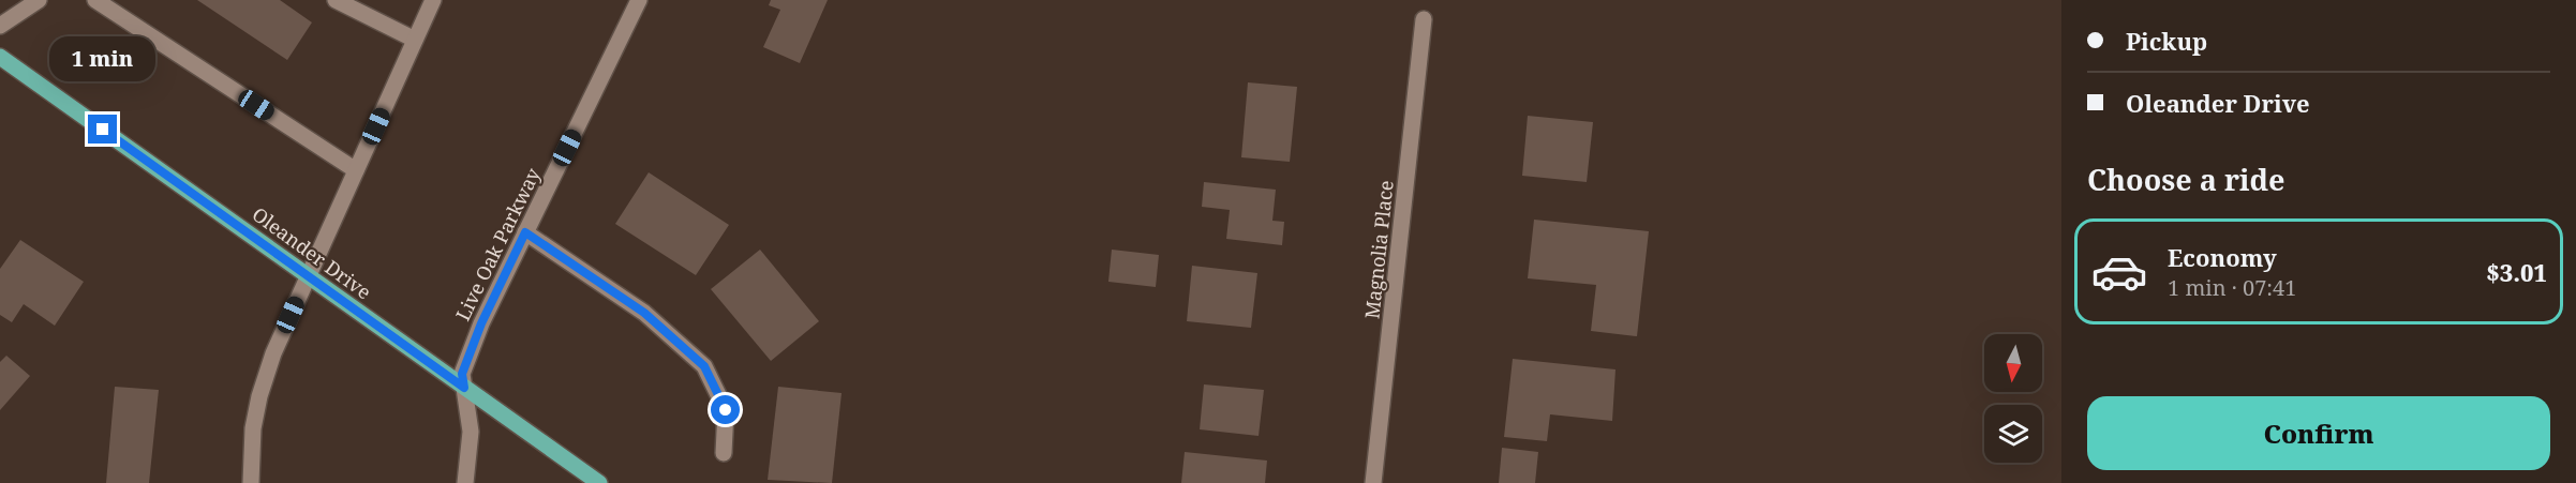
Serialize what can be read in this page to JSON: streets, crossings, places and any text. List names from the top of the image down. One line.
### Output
{"streets":{"main road":["Oleander Drive"],"street":["Live Oak Parkway","Magnolia Place"]},"crossings":[["Live Oak Parkway","Oleander Drive"]],"north":"bottom","page":{"banner":["Pickup","Oleander Drive"],"bubble":"1 min","heading":"Choose a ride","list":[{"name":"Economy","note":"1 min · 07:41","value":"$3.01"}],"buttons":"Confirm"}}
